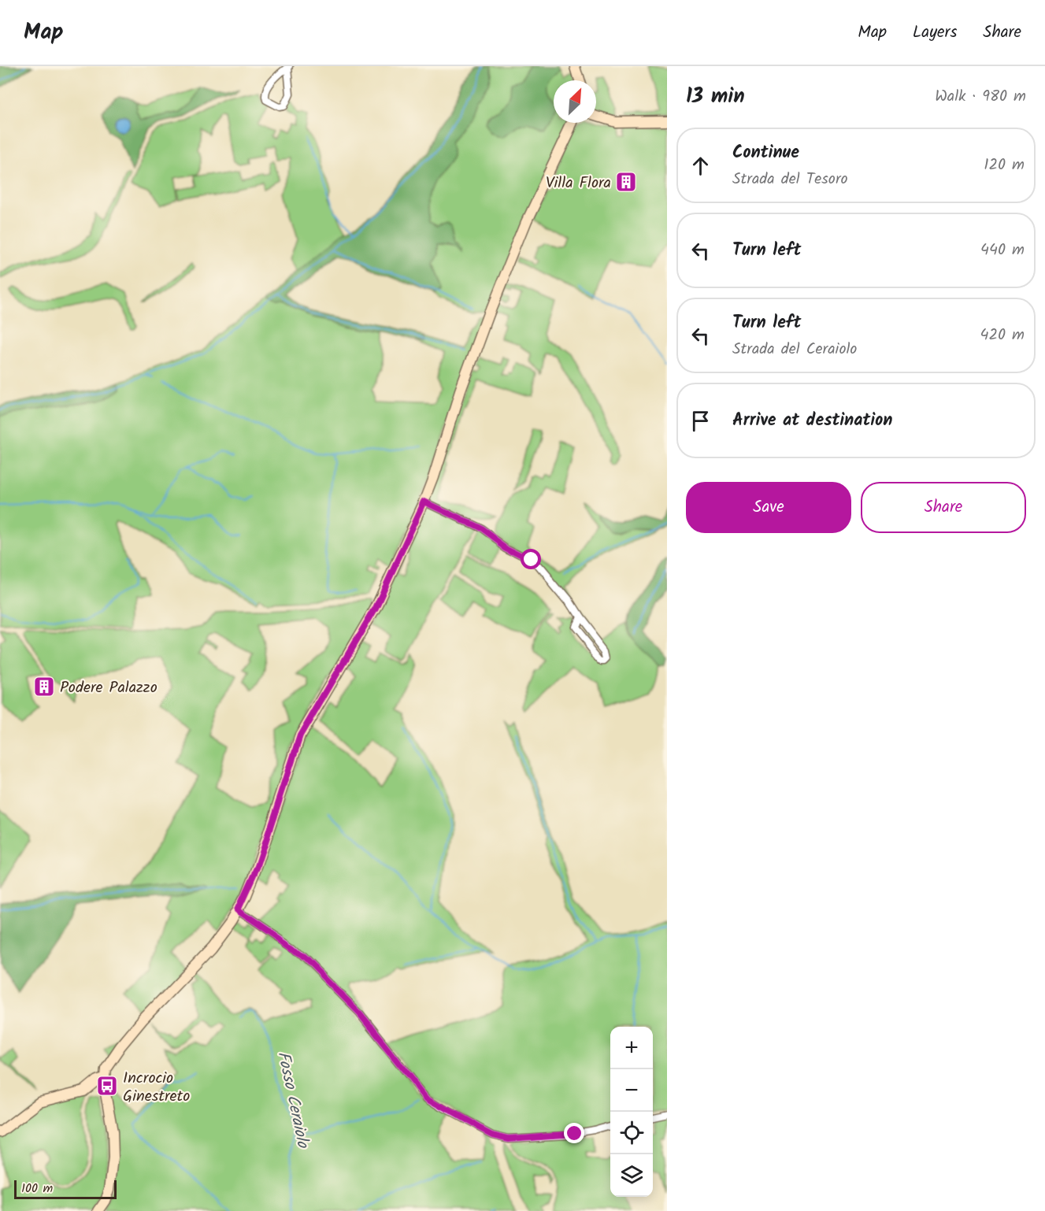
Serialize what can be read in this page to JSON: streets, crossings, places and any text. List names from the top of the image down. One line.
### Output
{"water":["Fosso Ceraiolo"],"places":{"building":["Villa Flora","Podere Palazzo"],"bus stop":["Incrocio Ginestreto"]},"scale_bar":"100 m","north":"top right","page":{"header":"Map","nav":["Map","Layers","Share"],"heading":["13 min","Walk · 980 m"],"list":[["Continue","Strada del Tesoro","120 m"],["Turn left","440 m"],["Turn left","Strada del Ceraiolo","420 m"],"Arrive at destination"],"buttons":["Save","Share"],"map_buttons":["+","−"],"scale":"100 m"}}
